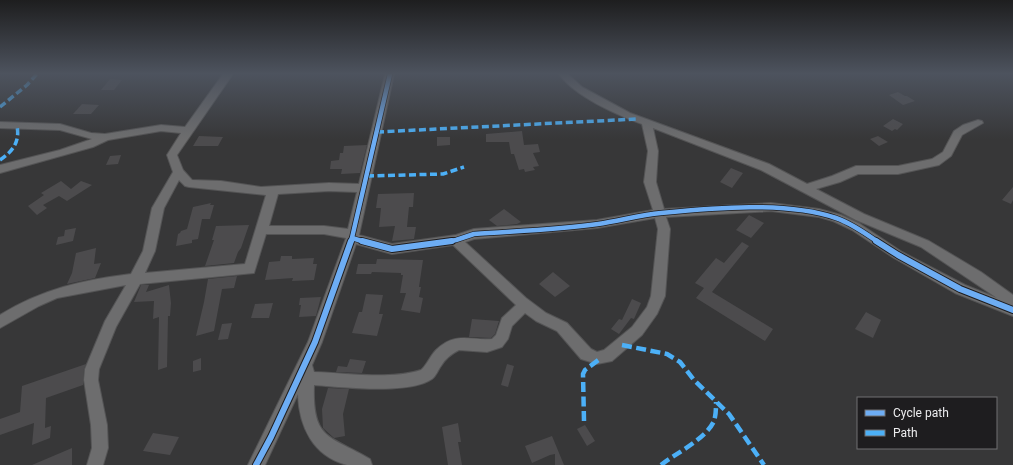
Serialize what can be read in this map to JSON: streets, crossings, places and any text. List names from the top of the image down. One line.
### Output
{"legend":["Cycle path","Path"]}
